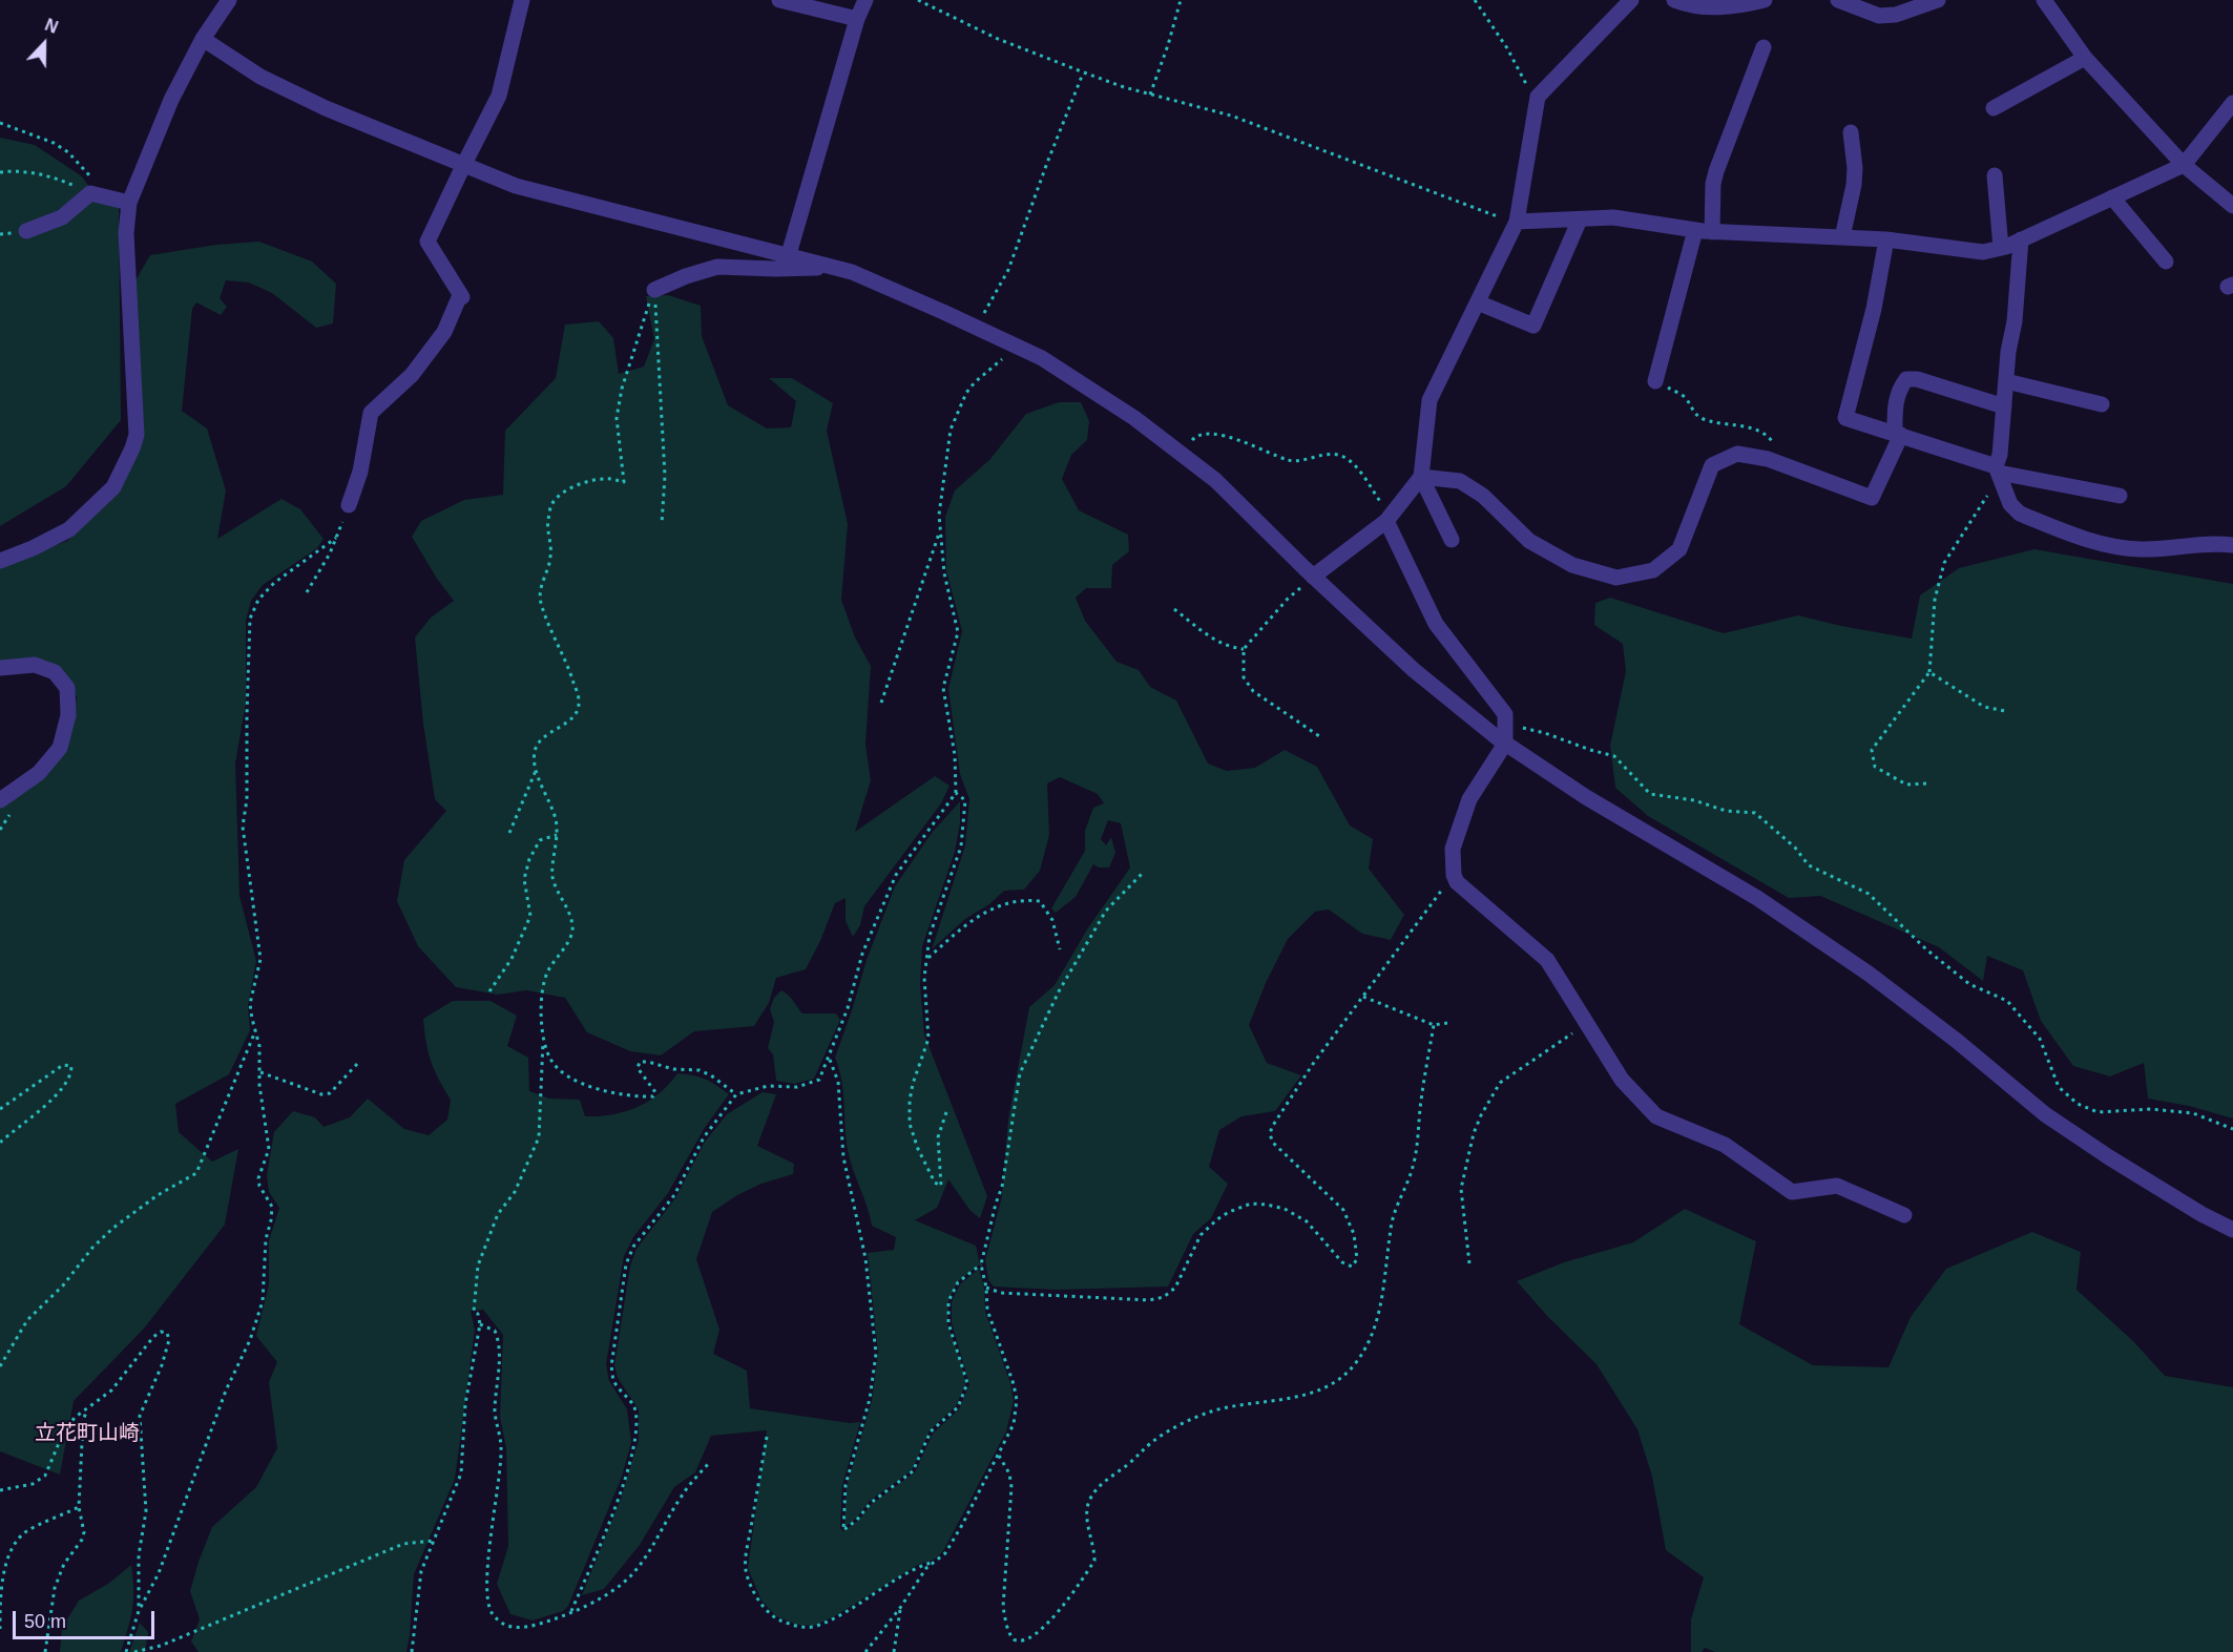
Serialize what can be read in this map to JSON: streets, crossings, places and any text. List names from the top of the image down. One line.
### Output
{"districts":["立花町山崎"],"scale_bar":"50 m","north":"top"}
